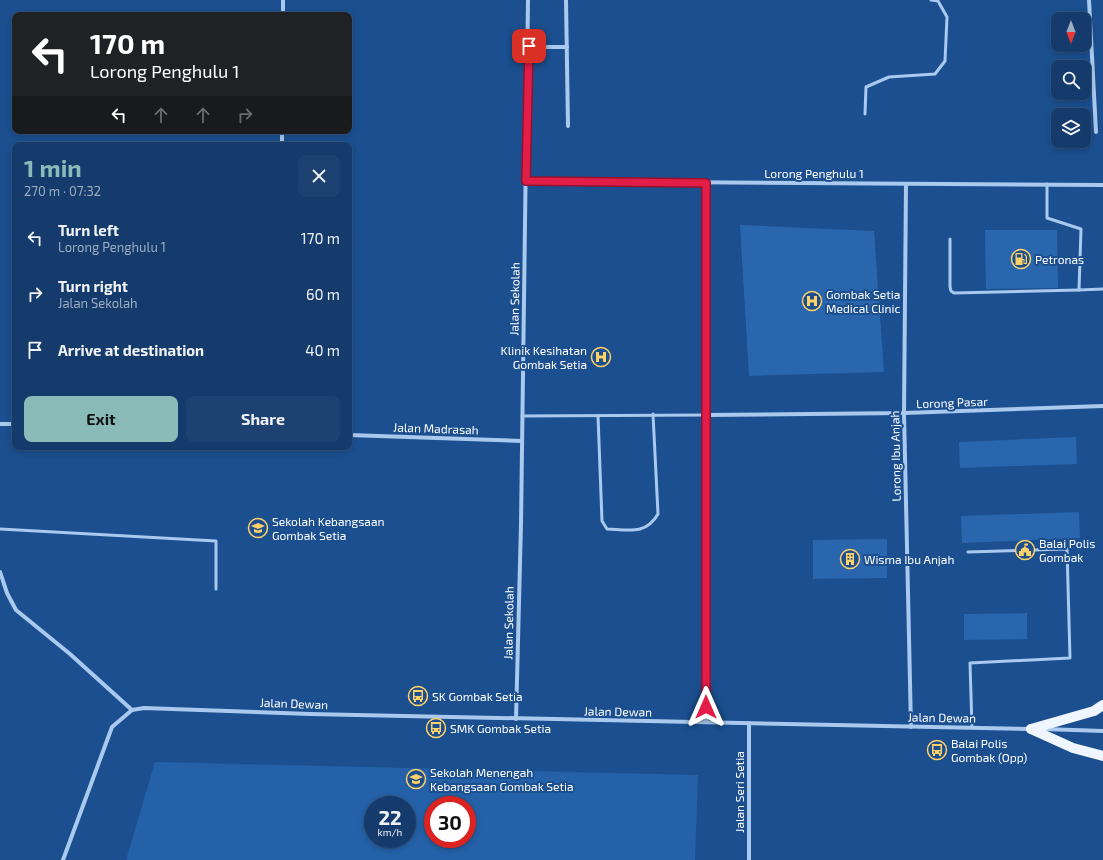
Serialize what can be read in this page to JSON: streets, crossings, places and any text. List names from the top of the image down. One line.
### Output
{"streets":{"street":["Lorong Penghulu 1","Jalan Sekolah","Lorong Pasar","Jalan Madrasah","Lorong Ibu Anjah","Jalan Dewan","Jalan Seri Setia"]},"crossings":[["Lorong Penghulu 1","Jalan Sekolah"],["Lorong Penghulu 1","Lorong Ibu Anjah"],["Jalan Sekolah","Jalan Madrasah"],["Jalan Sekolah","Jalan Dewan"],["Lorong Pasar","Lorong Ibu Anjah"],["Lorong Ibu Anjah","Jalan Dewan"],["Jalan Dewan","Jalan Seri Setia"]],"places":{"fuel station":["Petronas"],"hospital":["Gombak Setia Medical Clinic","Klinik Kesihatan Gombak Setia"],"school or university":["Sekolah Kebangsaan Gombak Setia","Sekolah Menengah Kebangsaan Gombak Setia"],"public building":["Balai Polis Gombak"],"building":["Wisma Ibu Anjah"],"bus stop":["SK Gombak Setia","SMK Gombak Setia","Balai Polis Gombak (Opp)"]},"north":"bottom","page":{"turn":["170 m","Lorong Penghulu 1"],"heading":["1 min","270 m · 07:32"],"list":[{"name":"Turn left","note":"Lorong Penghulu 1","value":"170 m"},{"name":"Turn right","note":"Jalan Sekolah","value":"60 m"},{"name":"Arrive at destination","value":"40 m"}],"buttons":["Exit","Share"],"speed":"22 km/h","limit":"30"}}
